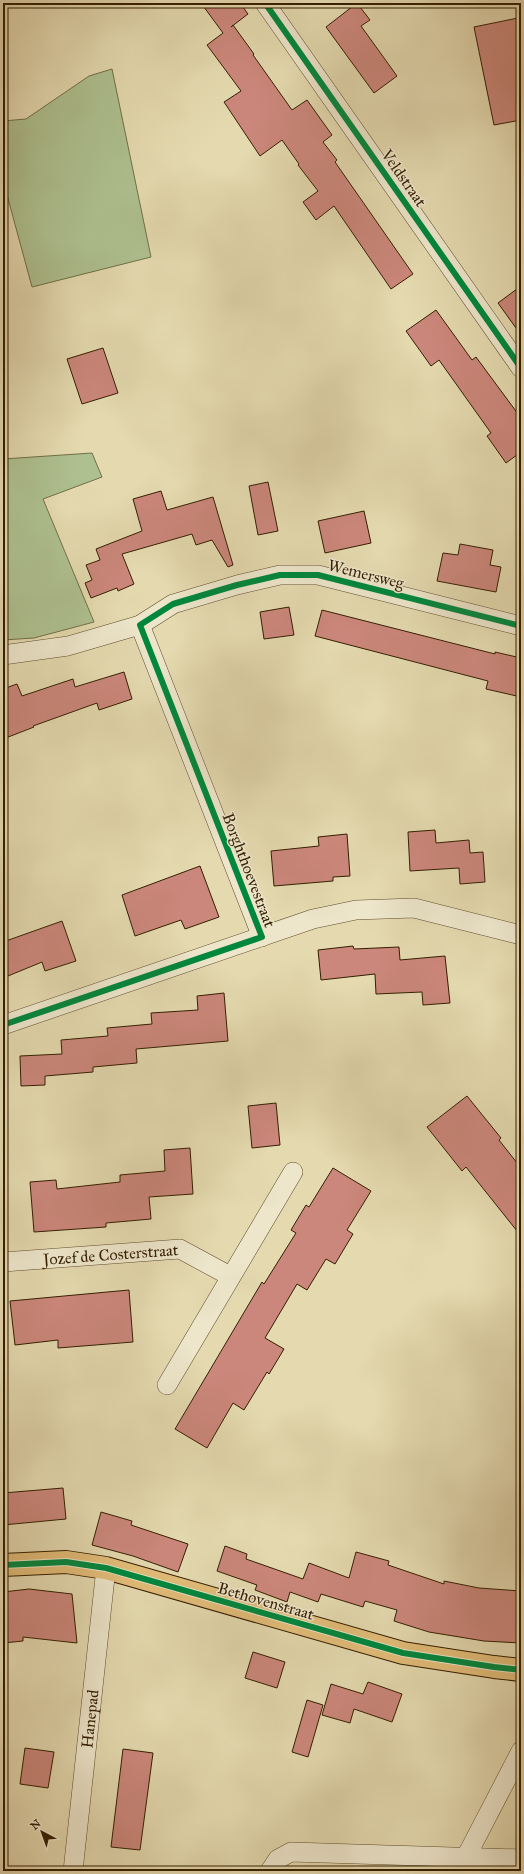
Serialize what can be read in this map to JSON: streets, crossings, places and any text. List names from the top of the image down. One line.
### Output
{"streets":{"main road":["Bethovenstraat"],"street":["Veldstraat","Wemersweg","Borghthoevestraat","Jozef de Costerstraat","Hanepad"]},"crossings":[["Wemersweg","Borghthoevestraat"],["Bethovenstraat","Hanepad"]],"north":"top left"}
